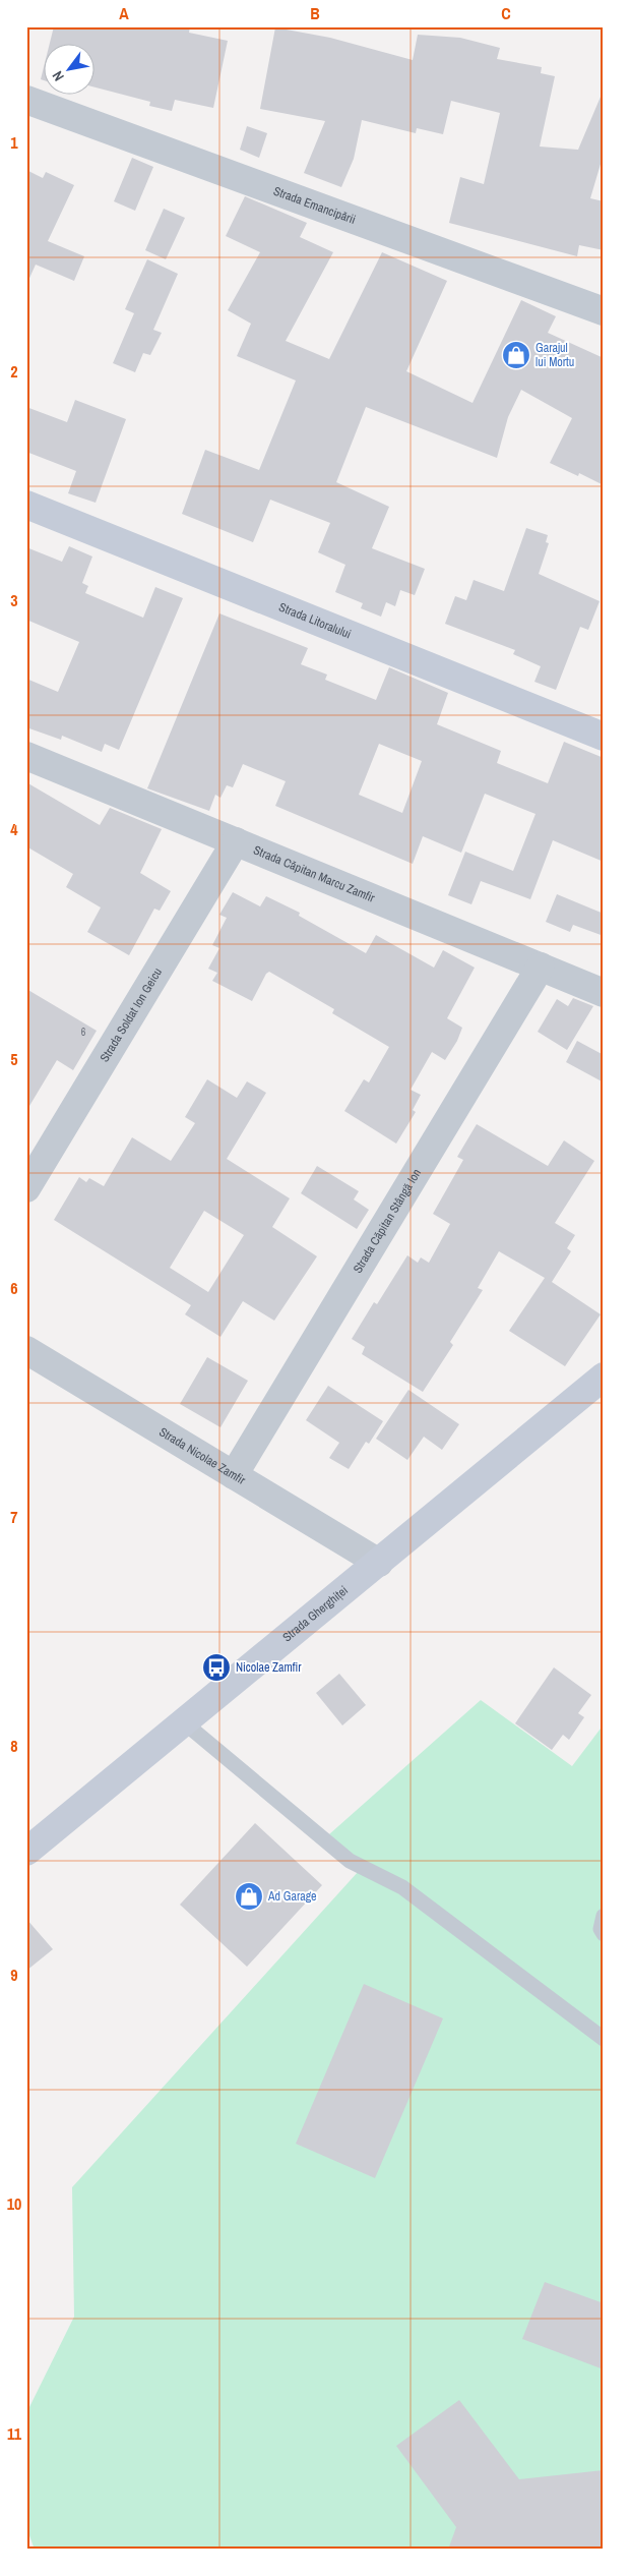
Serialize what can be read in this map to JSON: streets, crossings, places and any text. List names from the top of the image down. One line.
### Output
{"streets":{"main road":["Strada Litoralului","Strada Gherghiței"],"street":["Strada Emancipării","Strada Căpitan Marcu Zamfir","Strada Soldat Ion Geicu","Strada Căpitan Stângă Ion","Strada Nicolae Zamfir"]},"crossings":[["Strada Căpitan Marcu Zamfir","Strada Soldat Ion Geicu"],["Strada Căpitan Marcu Zamfir","Strada Căpitan Stângă Ion"],["Strada Căpitan Stângă Ion","Strada Nicolae Zamfir"],["Strada Nicolae Zamfir","Strada Gherghiței"]],"places":{"shop":["Garajul lui Mortu","Ad Garage"],"bus stop":["Nicolae Zamfir"]},"house_numbers":["6"],"north":"bottom left","grid":{"columns":["A","B","C"],"rows":["1","2","3","4","5","6","7","8","9","10","11"]}}
